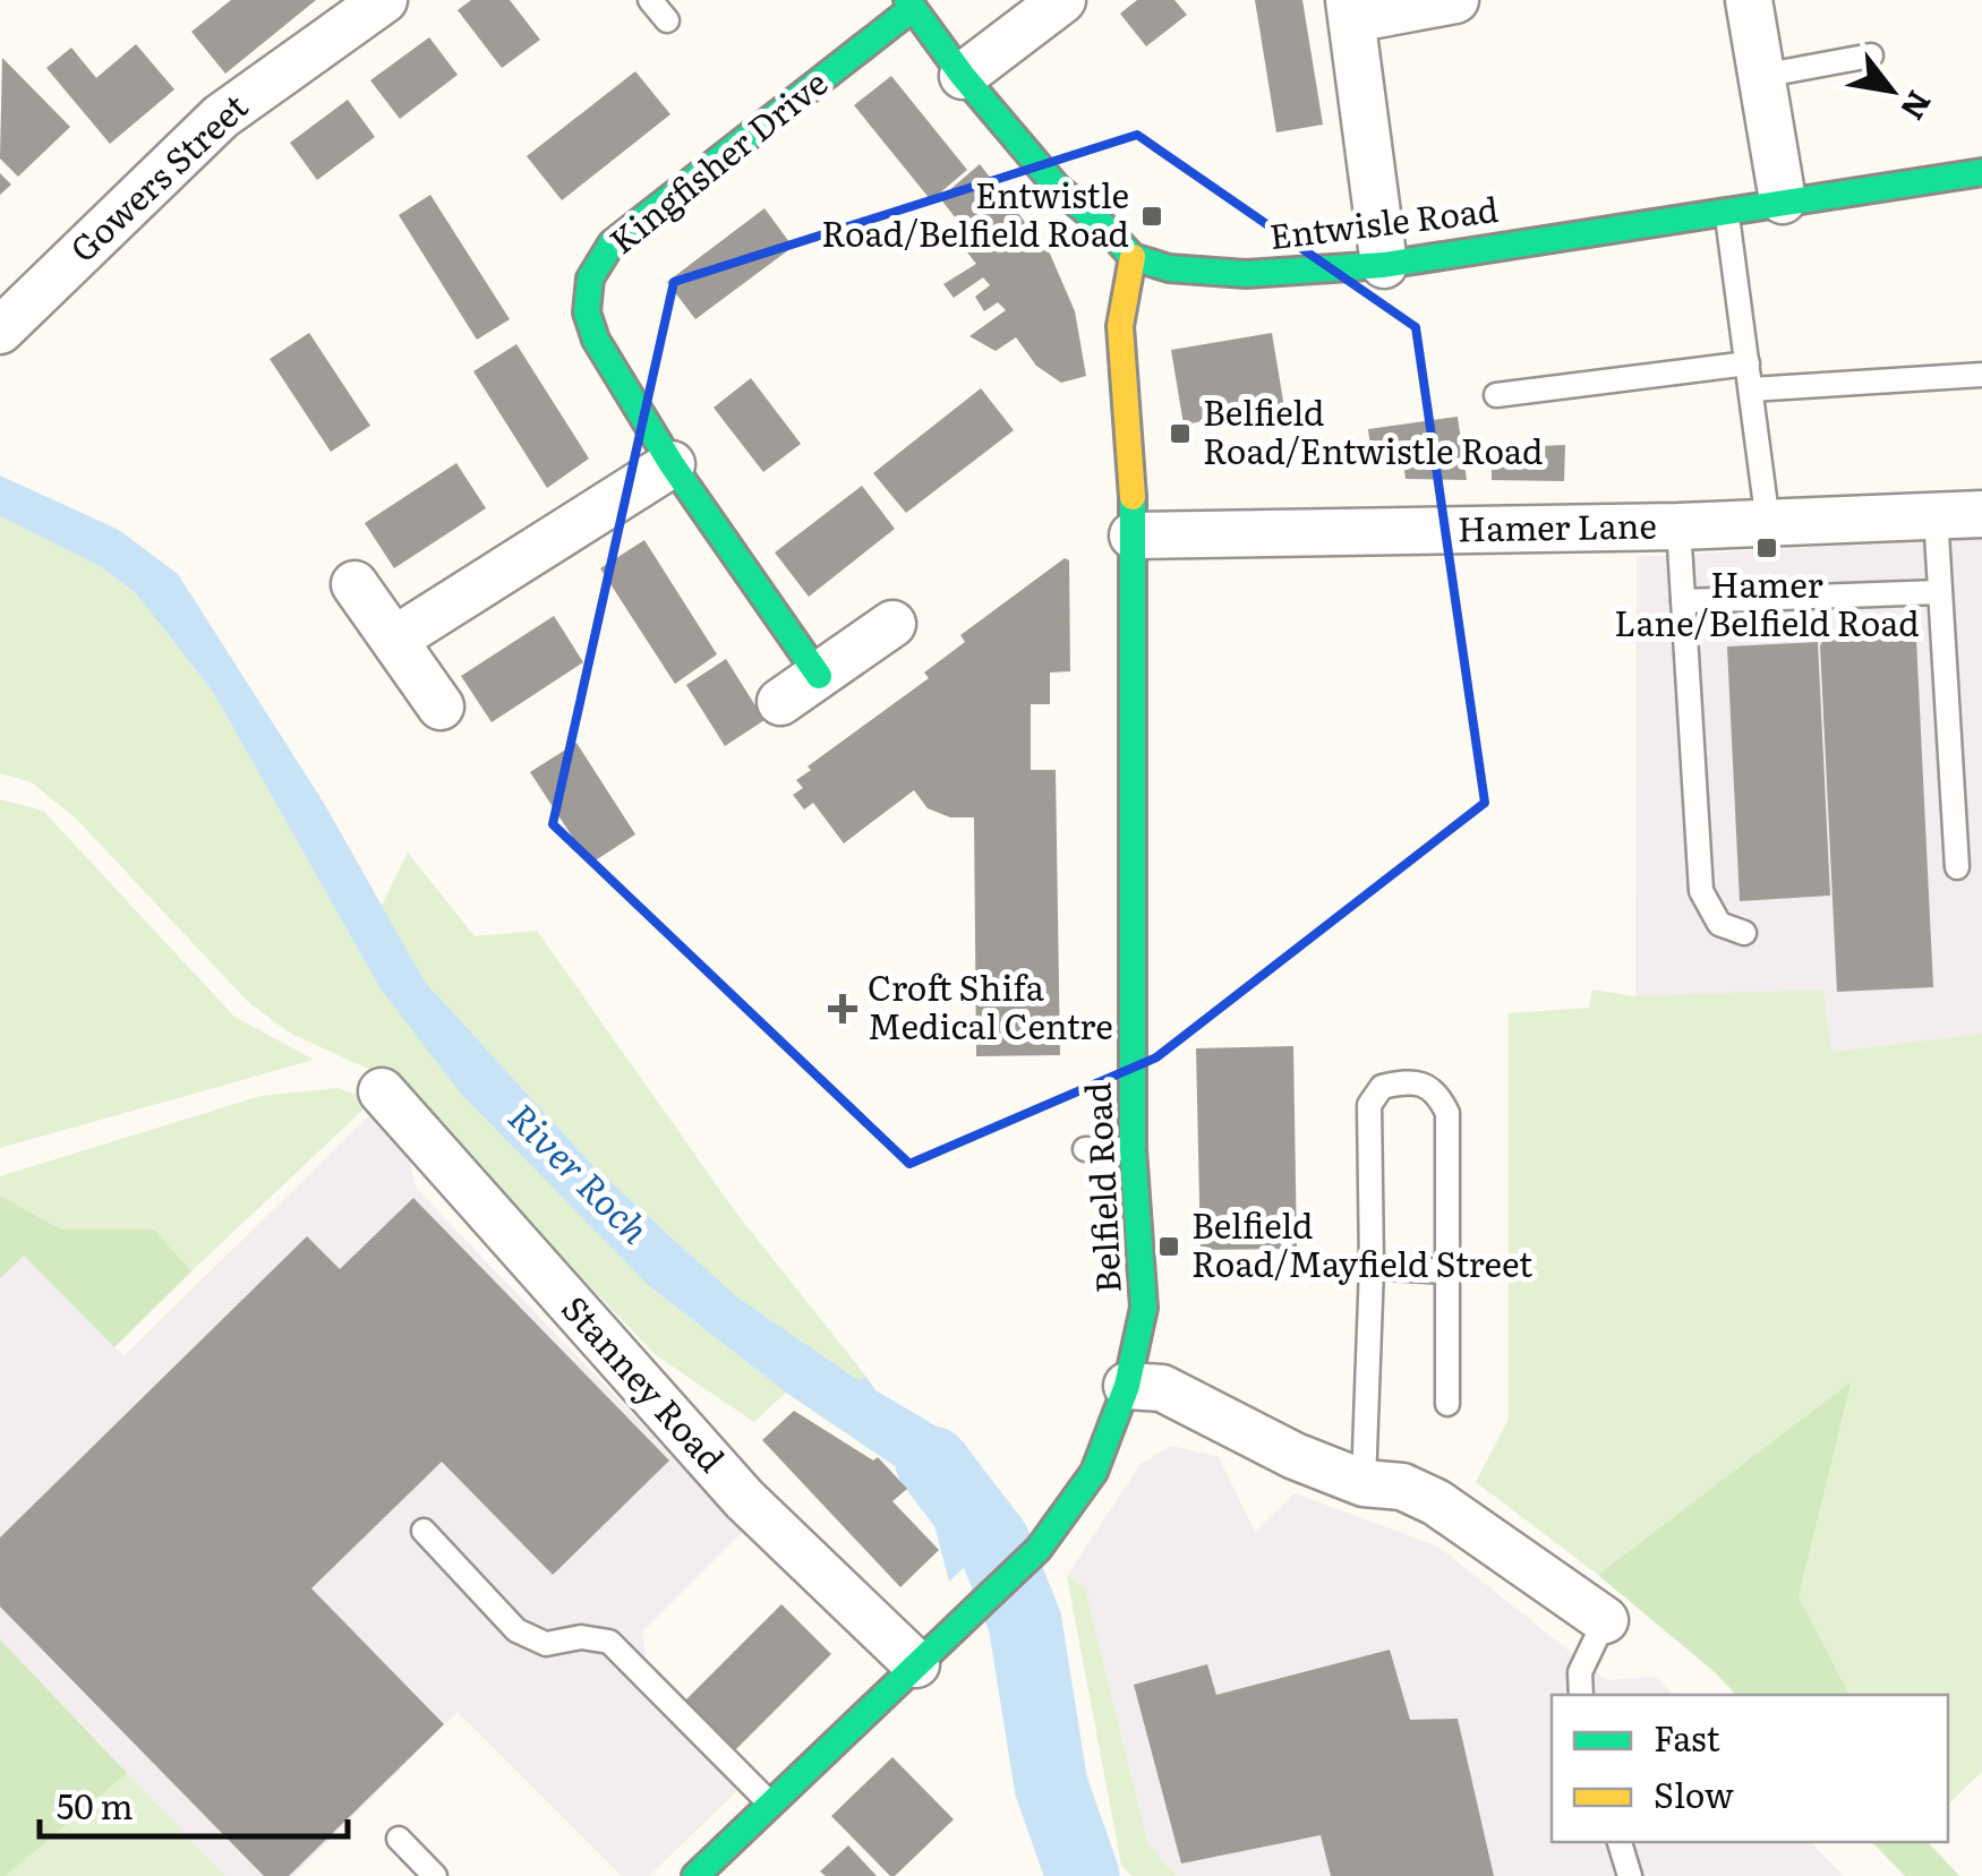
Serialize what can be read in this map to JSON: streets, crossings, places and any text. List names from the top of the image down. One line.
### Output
{"streets":{"street":["Kingfisher Drive","Gowers Street","Entwisle Road","Hamer Lane","Belfield Road","Stanney Road"]},"crossings":[["Entwisle Road","Belfield Road"],["Hamer Lane","Belfield Road"],["Belfield Road","Stanney Road"]],"water":["River Roch"],"places":{"transit":["Entwistle Road/Belfield Road","Belfield Road/Entwistle Road","Hamer Lane/Belfield Road","Belfield Road/Mayfield Street"],"health":["Croft Shifa Medical Centre"]},"legend":["Fast","Slow"],"scale_bar":"50 m","north":"bottom right"}
